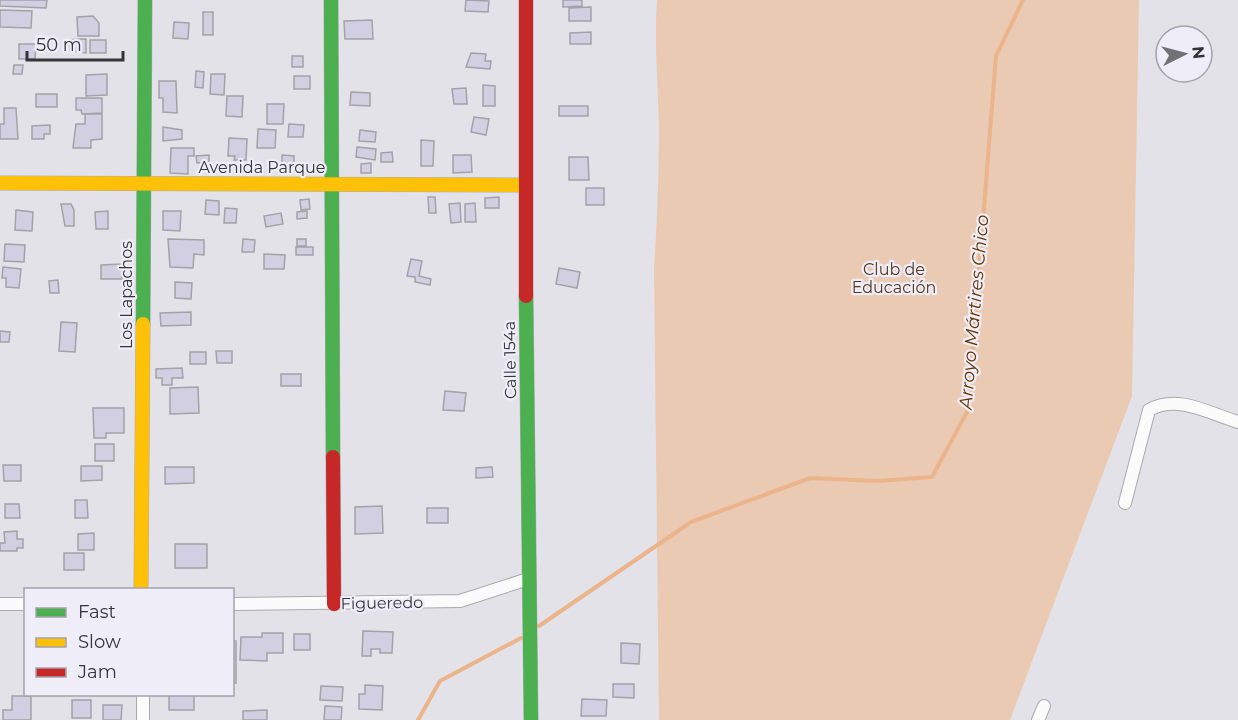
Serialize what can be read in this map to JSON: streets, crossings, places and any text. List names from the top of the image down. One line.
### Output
{"streets":{"street":["Avenida Parque","Los Lapachos","Calle 154a","Figueredo"]},"crossings":[["Avenida Parque","Los Lapachos"],["Avenida Parque","Calle 154a"],["Calle 154a","Figueredo"]],"water":["Arroyo Mártires Chico"],"parks":["Club de Educación"],"legend":["Fast","Slow","Jam"],"scale_bar":"50 m","north":"right"}
